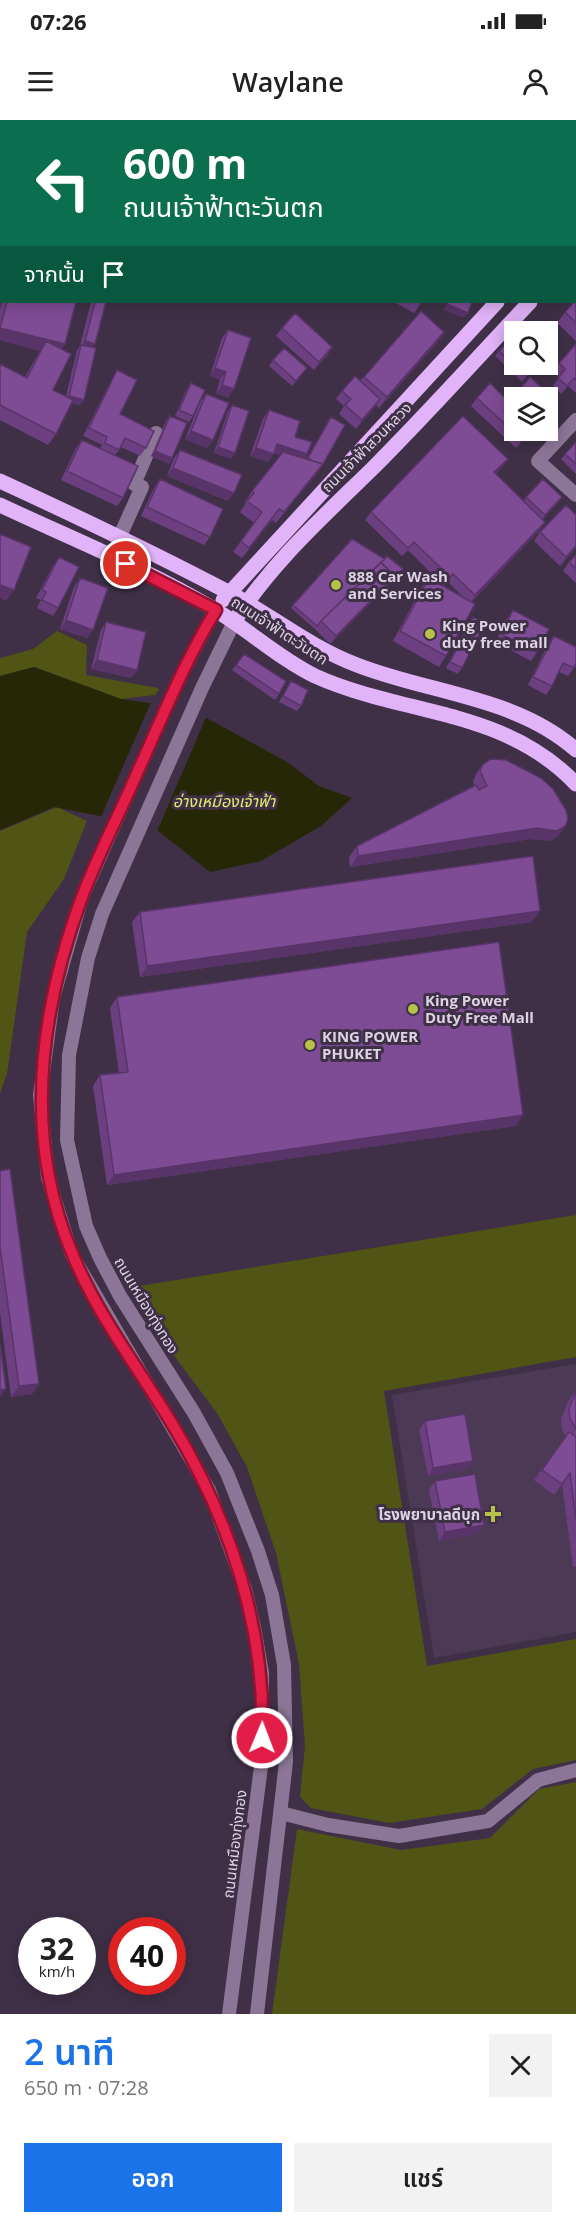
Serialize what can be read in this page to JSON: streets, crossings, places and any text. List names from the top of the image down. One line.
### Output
{"streets":{"main road":["ถนนเจ้าฟ้าสวนหลวง","ถนนเจ้าฟ้าตะวันตก"],"street":["ถนนเหมืองทุ่งทอง"]},"crossings":[["ถนนเจ้าฟ้าสวนหลวง","ถนนเจ้าฟ้าตะวันตก"],["ถนนเจ้าฟ้าสวนหลวง","ถนนเหมืองทุ่งทอง"],["ถนนเจ้าฟ้าตะวันตก","ถนนเหมืองทุ่งทอง"]],"water":["อ่างเหมืองเจ้าฟ้า"],"places":{"other":["888 Car Wash and Services","King Power duty free mall","King Power Duty Free Mall","KING POWER PHUKET"],"health":["โรงพยาบาลดีบุก"]},"page":{"status":"07:26","header":"Waylane","turn":["600 m","ถนนเจ้าฟ้าตะวันตก"],"then":"จากนั้น","speed":"32 km/h","limit":"40","heading":["2 นาที","650 m · 07:28"],"buttons":["ออก","แชร์"]}}
